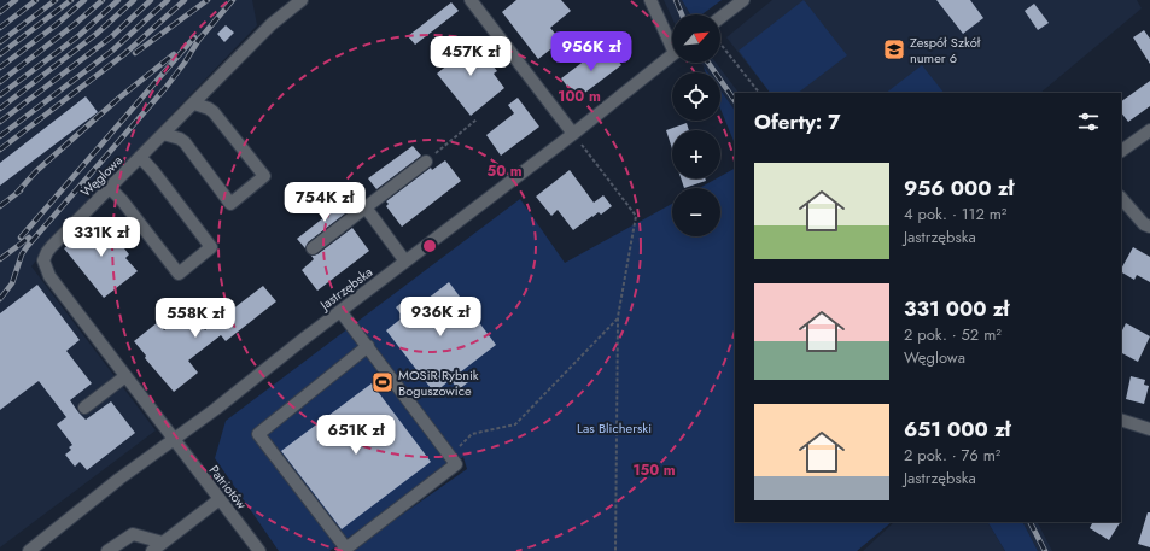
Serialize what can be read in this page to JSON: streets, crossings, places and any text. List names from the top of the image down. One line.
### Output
{"streets":{"street":["Węglowa","Jastrzębska","Patriotów"]},"crossings":[["Węglowa","Jastrzębska"],["Węglowa","Patriotów"],["Jastrzębska","Patriotów"]],"parks":["Las Blicherski"],"places":{"school or university":["Zespół Szkół numer 6"],"sports":["MOSiR Rybnik Boguszowice"]},"north":"top right","page":{"map_buttons":["+","−"],"price":["956K zł","457K zł","754K zł","331K zł","936K zł","558K zł","651K zł"],"heading":"Oferty: 7","list":[{"name":"956 000 zł","note":"4 pok. · 112 m² · Jastrzębska"},{"name":"331 000 zł","note":"2 pok. · 52 m² · Węglowa"},{"name":"651 000 zł","note":"2 pok. · 76 m² · Jastrzębska"}]},"rings":["100 m","50 m","150 m"]}
